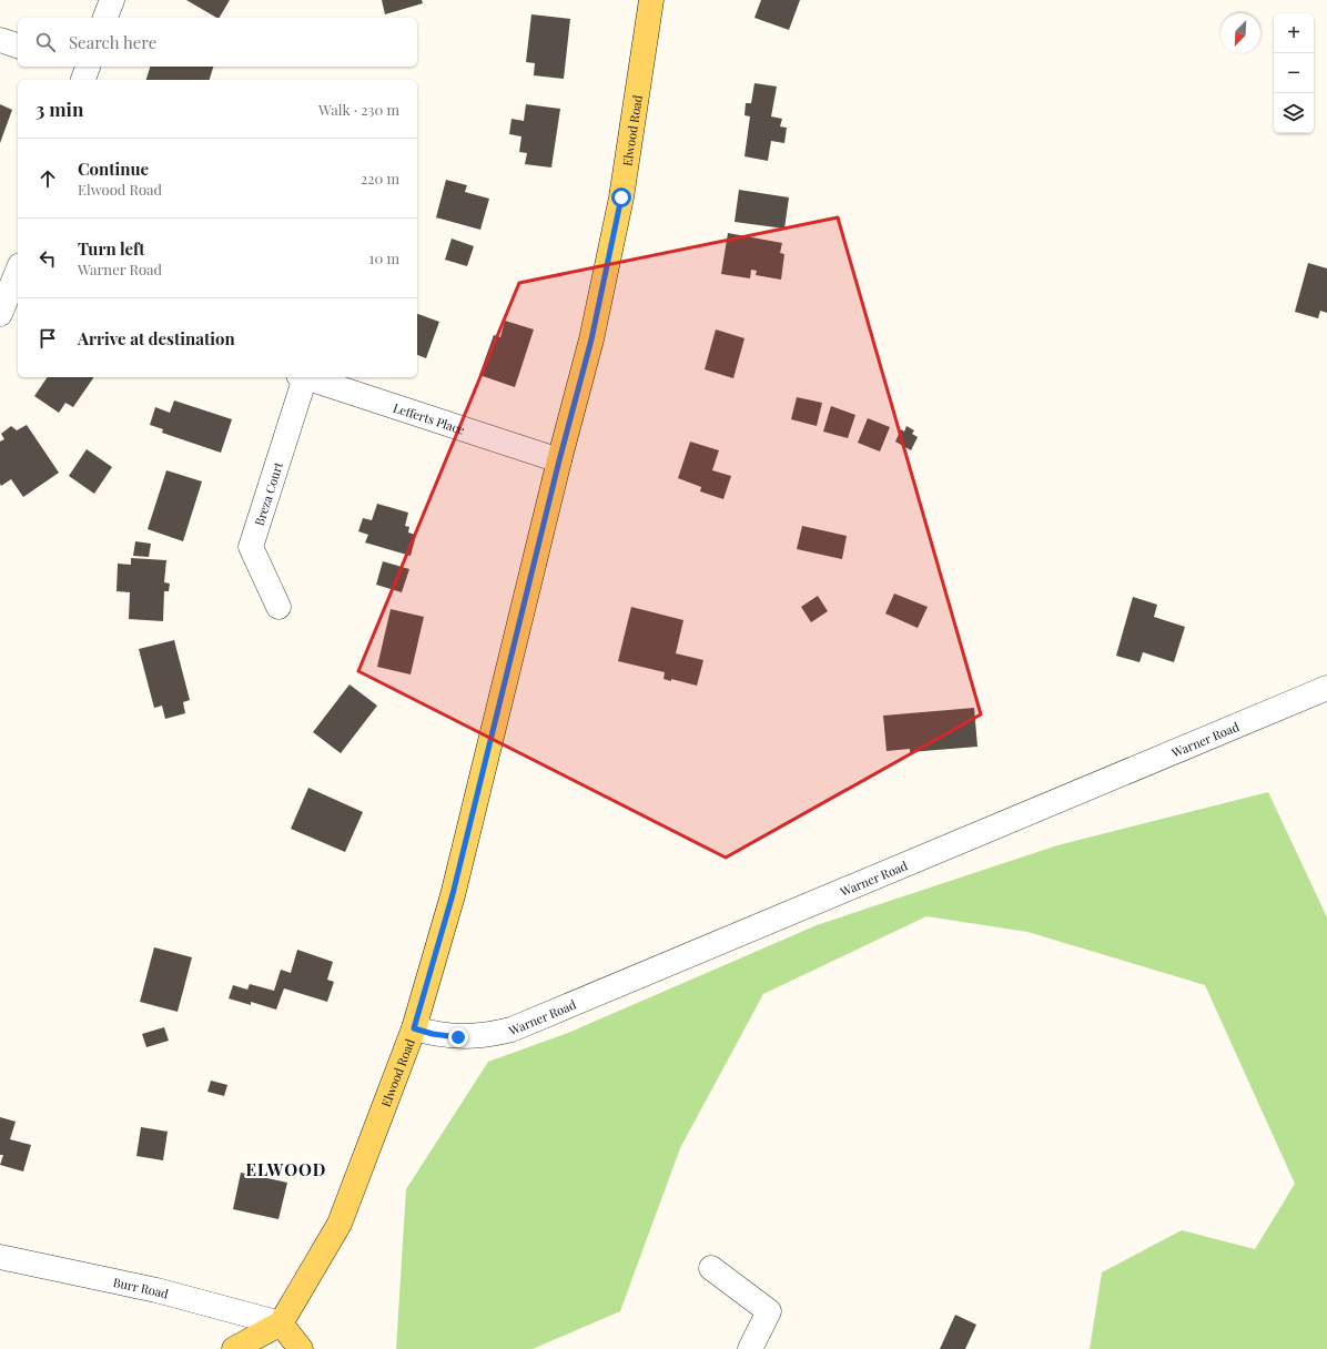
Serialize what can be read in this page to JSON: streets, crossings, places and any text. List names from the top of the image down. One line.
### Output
{"streets":{"main road":["Elwood Road"],"street":["Lefferts Place","Breza Court","Warner Road","Burr Road"]},"crossings":[["Elwood Road","Lefferts Place"],["Elwood Road","Warner Road"],["Elwood Road","Burr Road"]],"districts":["ELWOOD"],"north":"bottom left","page":{"map_buttons":["+","−"],"search":"Search here","heading":["3 min","Walk · 230 m"],"list":[["Continue","Elwood Road","220 m"],["Turn left","Warner Road","10 m"],"Arrive at destination"]}}
